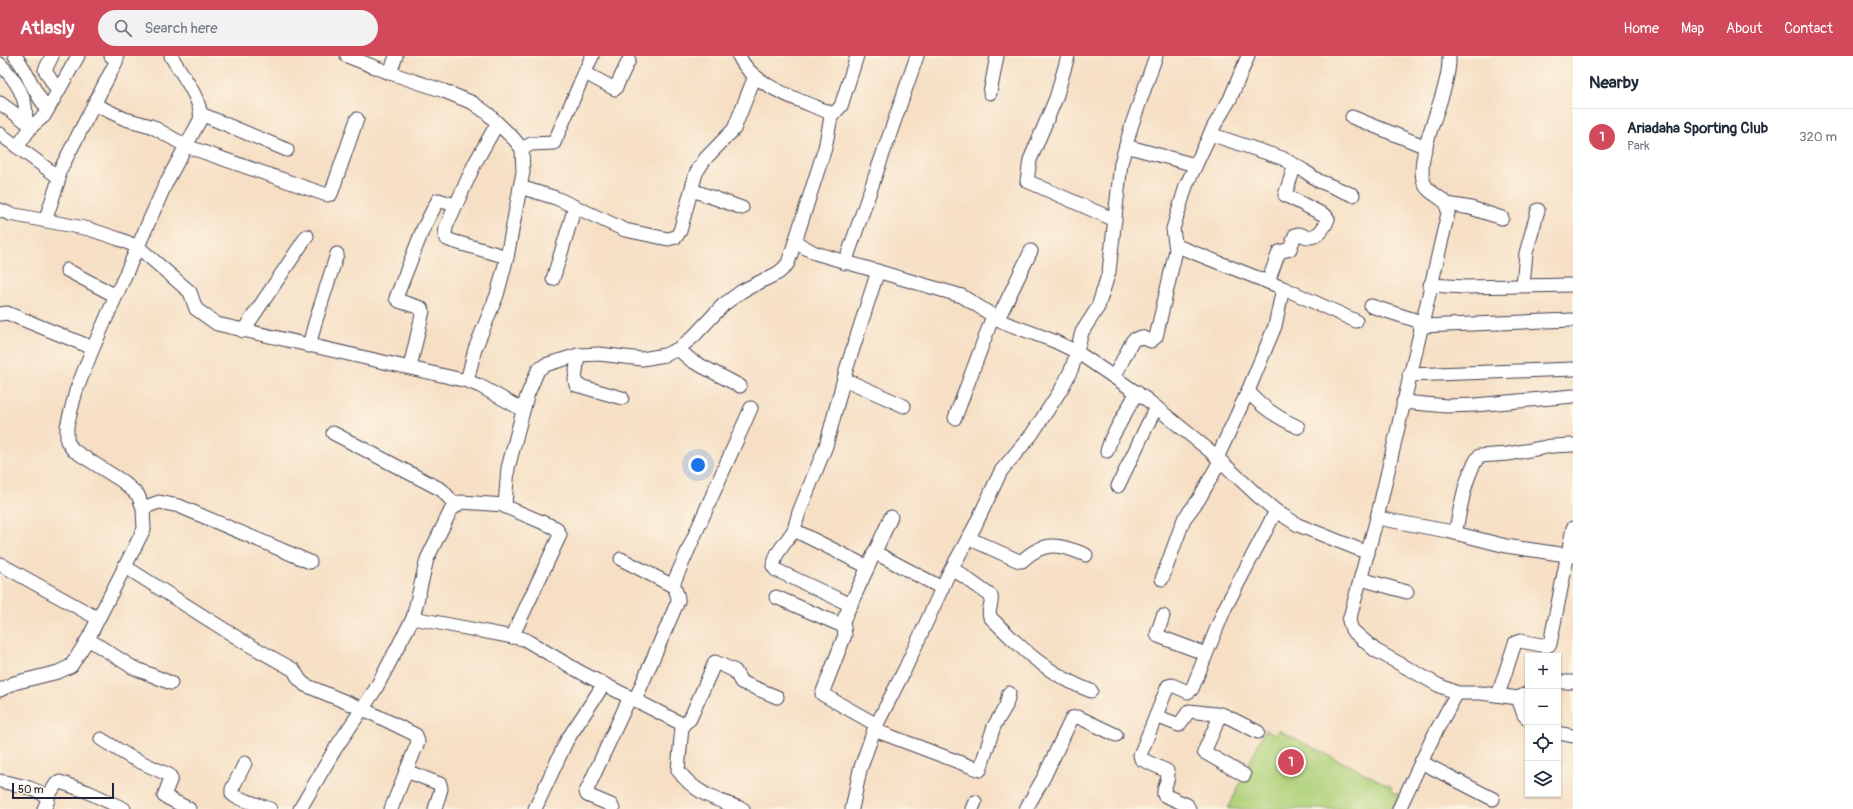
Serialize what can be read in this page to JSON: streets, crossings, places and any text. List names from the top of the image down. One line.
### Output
{"scale_bar":"50 m","page":{"header":"Atlasly","search":"Search here","nav":["Home","Map","About","Contact"],"heading":"Nearby","list":[{"mark":"1","name":"Ariadaha Sporting Club","note":"Park","value":"320 m"}],"map_buttons":["+","−"],"pins":"1","scale":"50 m"}}
